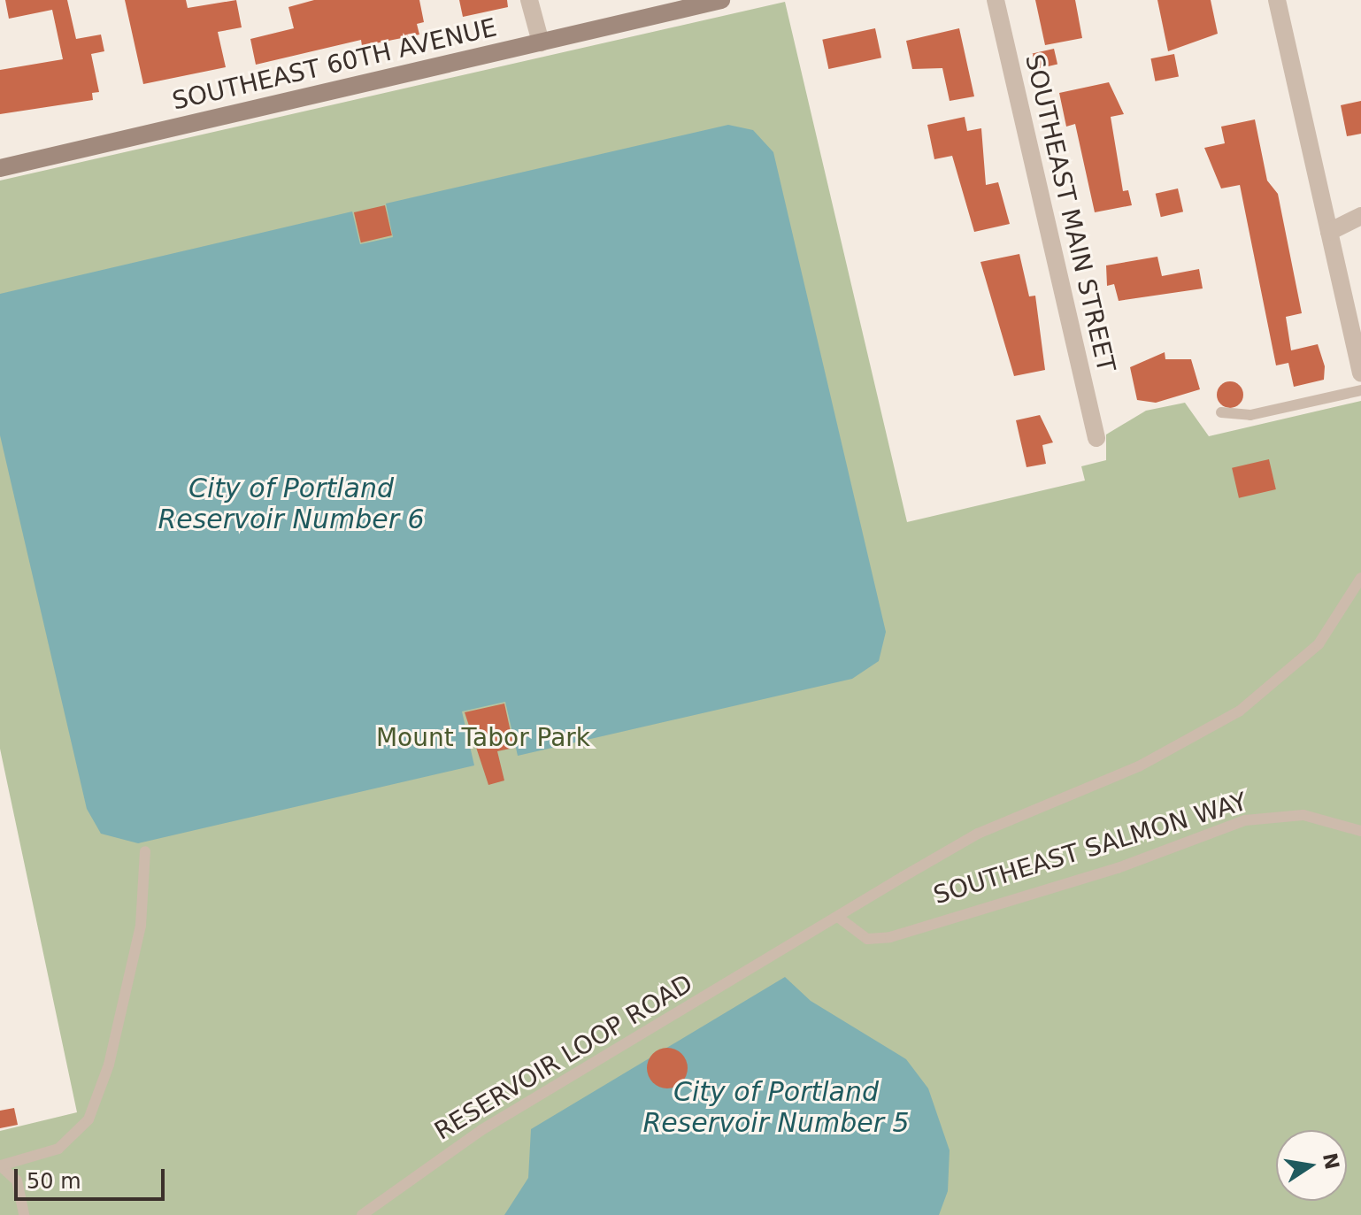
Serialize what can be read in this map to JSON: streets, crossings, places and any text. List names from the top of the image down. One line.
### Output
{"streets":{"main road":["SOUTHEAST 60TH AVENUE"],"street":["SOUTHEAST MAIN STREET"],"lane":["SOUTHEAST SALMON WAY","RESERVOIR LOOP ROAD"]},"crossings":[["SOUTHEAST SALMON WAY","RESERVOIR LOOP ROAD"]],"water":["City of Portland Reservoir Number 6","City of Portland Reservoir Number 5"],"parks":["Mount Tabor Park"],"scale_bar":"50 m","north":"right"}
